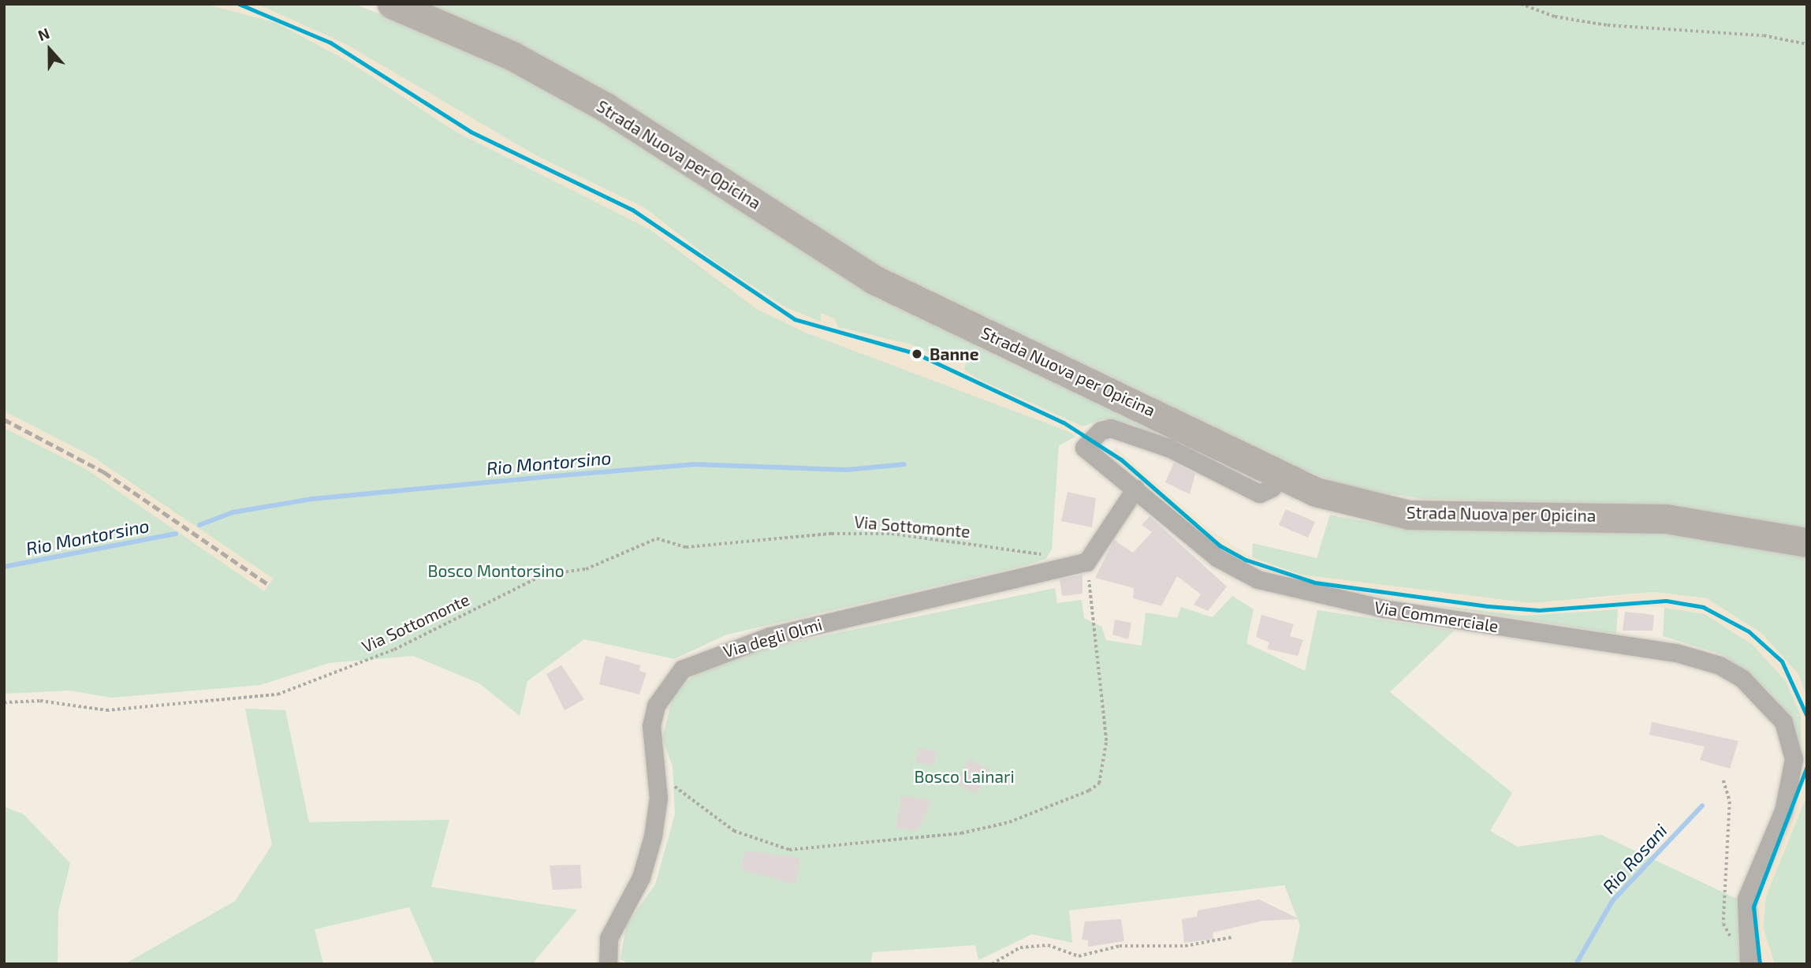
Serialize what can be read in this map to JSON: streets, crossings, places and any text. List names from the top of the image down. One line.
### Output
{"streets":{"main road":["Strada Nuova per Opicina"],"street":["Via Commerciale","Via degli Olmi"],"path":["Via Sottomonte"]},"crossings":[["Strada Nuova per Opicina","Via Commerciale"]],"water":["Rio Montorsino","Rio Rosani"],"parks":["Bosco Montorsino","Bosco Lainari"],"places":["Banne"],"north":"top"}
